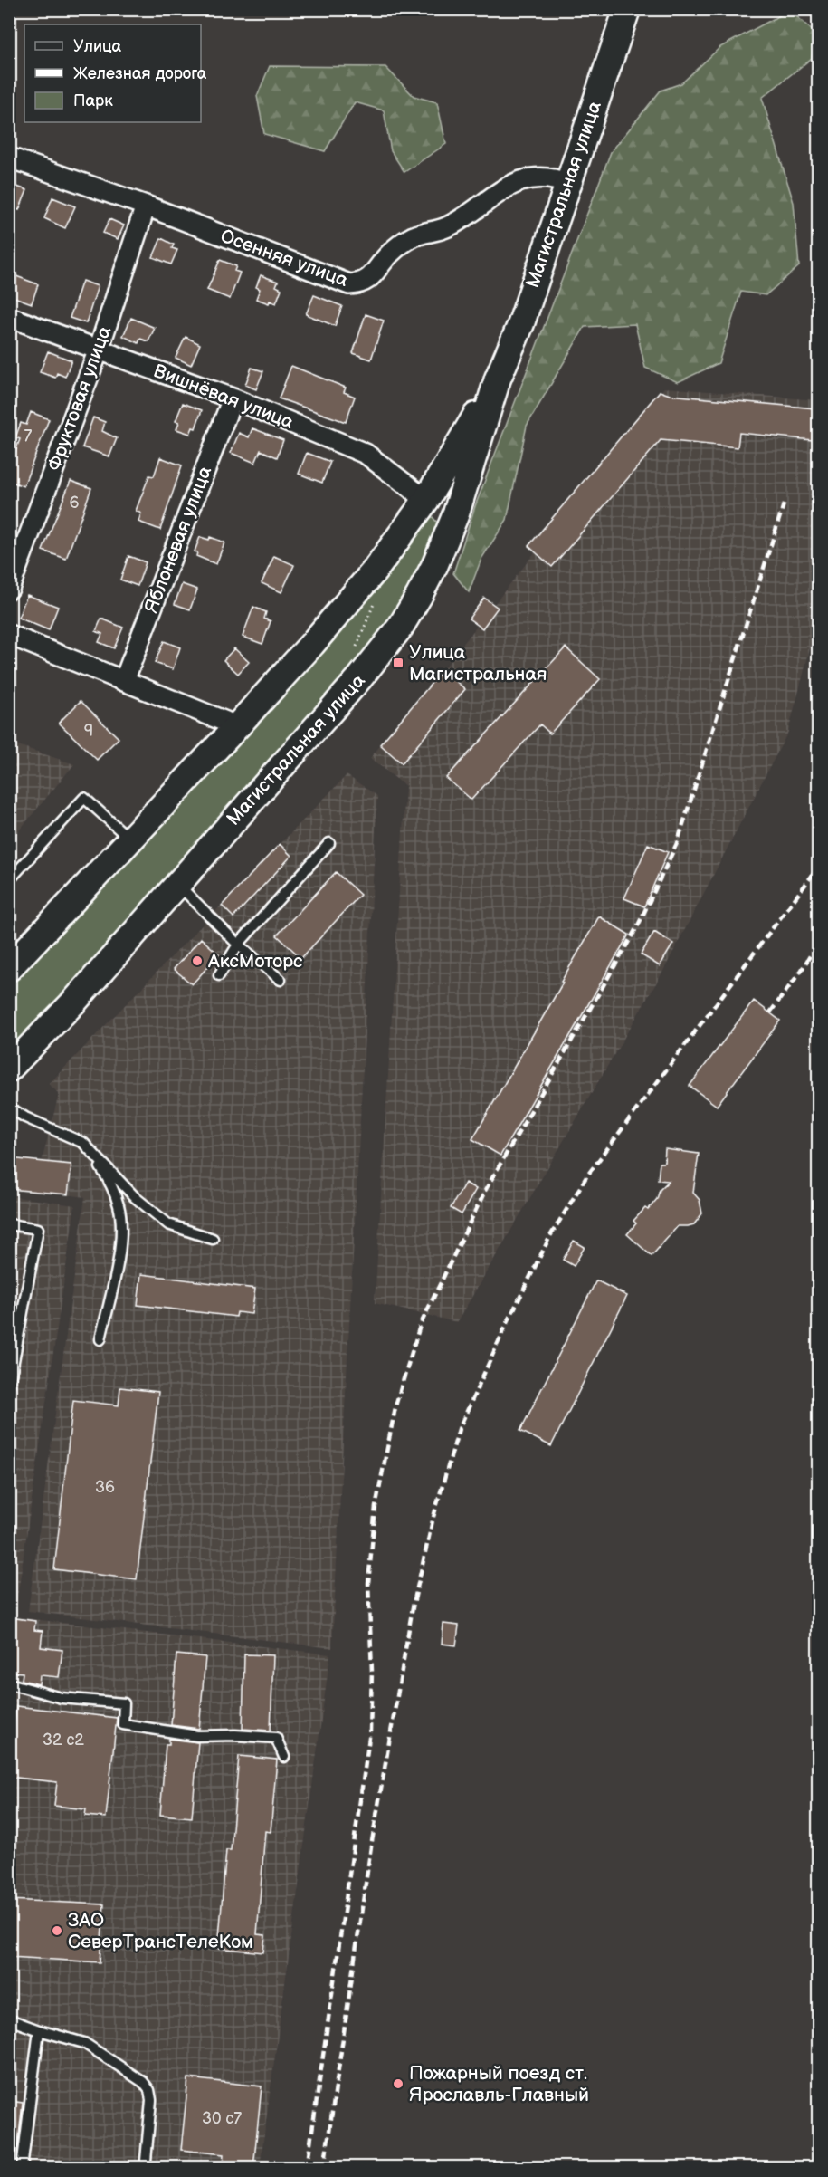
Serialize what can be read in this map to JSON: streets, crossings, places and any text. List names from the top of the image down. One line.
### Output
{"streets":{"main road":["Магистральная улица"],"street":["Осенняя улица","Вишнёвая улица","Фруктовая улица","Яблоневая улица"]},"crossings":[["Магистральная улица","Осенняя улица"],["Магистральная улица","Вишнёвая улица"],["Осенняя улица","Фруктовая улица"],["Вишнёвая улица","Фруктовая улица"],["Вишнёвая улица","Яблоневая улица"]],"places":{"transit":["Улица Магистральная"],"other":["АксМоторс","ЗАО СеверТрансТелеКом","Пожарный поезд ст. Ярославль-Главный"]},"house_numbers":["7","6","9","36","32 с2","30 с7"],"legend":["Улица","Железная дорога","Парк"]}
